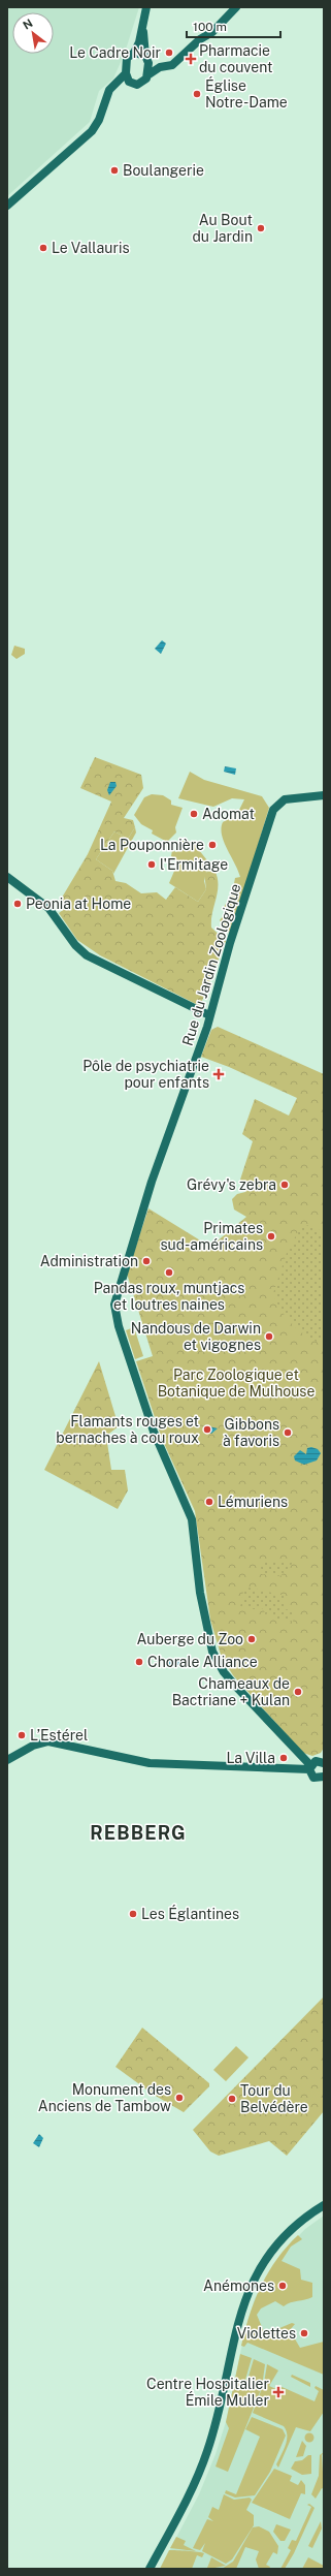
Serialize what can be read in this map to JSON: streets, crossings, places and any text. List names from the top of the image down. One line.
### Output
{"streets":{"main road":["Rue du Jardin Zoologique"]},"districts":["REBBERG"],"parks":["Parc Zoologique et Botanique de Mulhouse"],"places":{"other":["Le Cadre Noir","Église Notre-Dame","Boulangerie","Au Bout du Jardin","Le Vallauris","Adomat","La Pouponnière","l'Ermitage","Peonia at Home","Grévy's zebra","Primates sud-américains","Administration","Pandas roux, muntjacs et loutres naines","Nandous de Darwin et vigognes","Flamants rouges et bernaches à cou roux","Gibbons à favoris","Lémuriens","Auberge du Zoo","Chorale Alliance","Chameaux de Bactriane + Kulan","L’Estérel","La Villa","Les Églantines","Monument des Anciens de Tambow","Tour du Belvédère","Anémones","Violettes"],"health":["Pharmacie du couvent","Pôle de psychiatrie pour enfants","Centre Hospitalier Émile Muller"]},"scale_bar":"100 m","north":"top left"}
